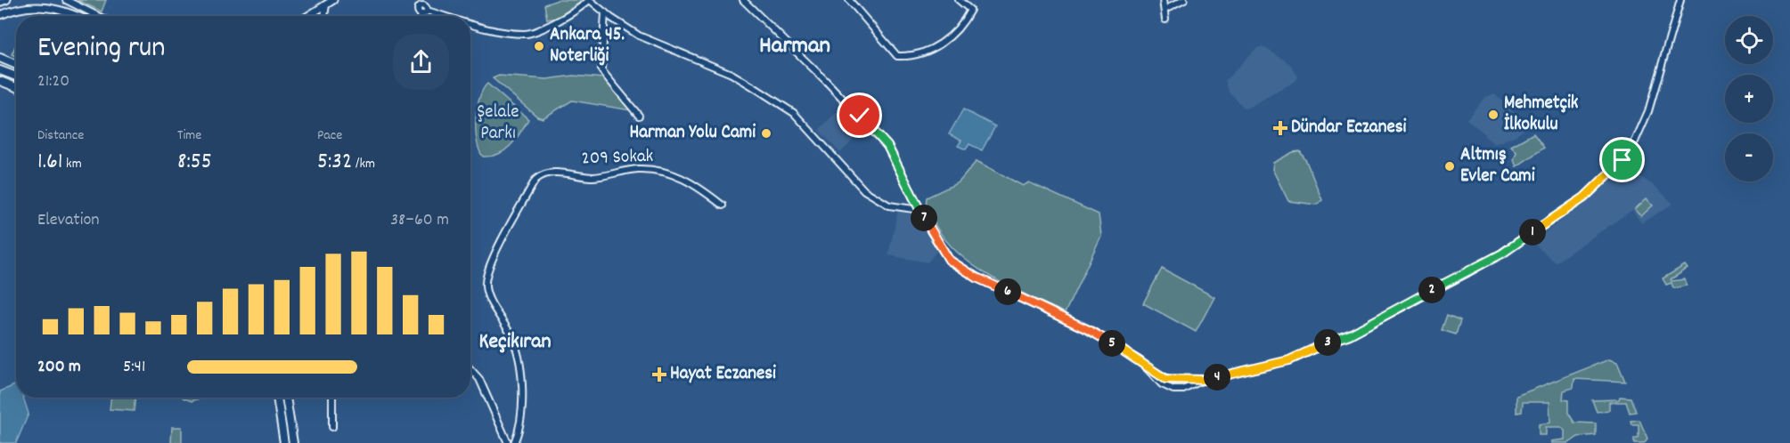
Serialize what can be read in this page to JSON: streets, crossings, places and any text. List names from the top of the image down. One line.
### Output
{"streets":{"main road":["209 Sokak"]},"districts":["Harman","Keçikıran"],"parks":["Şelale Parkı"],"places":{"other":["Ankara 45. Noterliği","Mehmetçik İlkokulu","Harman Yolu Cami","Altmış Evler Cami"],"health":["Dündar Eczanesi","Hayat Eczanesi"]},"page":{"map_buttons":["+","−"],"heading":["Evening run","21:20"],"stats":[["Distance","1.61 km"],["Time","8:55"],["Pace","5:32 /km"]],"chart":["Elevation","38–60 m"],"pins":["7","1","2","6","3","5","4"],"list":[{"name":"200 m","note":"5:41"}]}}
